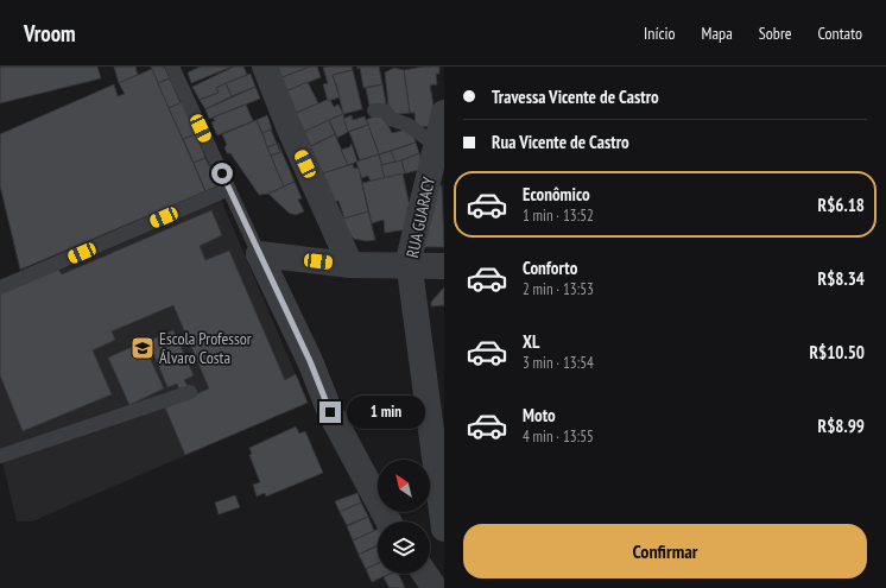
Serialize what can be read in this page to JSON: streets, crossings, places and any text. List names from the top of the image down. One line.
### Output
{"streets":{"street":["RUA GUARACY"]},"places":{"school or university":["Escola Professor Álvaro Costa"]},"north":"top left","page":{"header":"Vroom","nav":["Início","Mapa","Sobre","Contato"],"banner":["Travessa Vicente de Castro","Rua Vicente de Castro"],"list":[{"name":"Econômico","note":"1 min · 13:52","value":"R$6.18"},{"name":"Conforto","note":"2 min · 13:53","value":"R$8.34"},{"name":"XL","note":"3 min · 13:54","value":"R$10.50"},{"name":"Moto","note":"4 min · 13:55","value":"R$8.99"}],"bubble":"1 min","buttons":"Confirmar"}}
